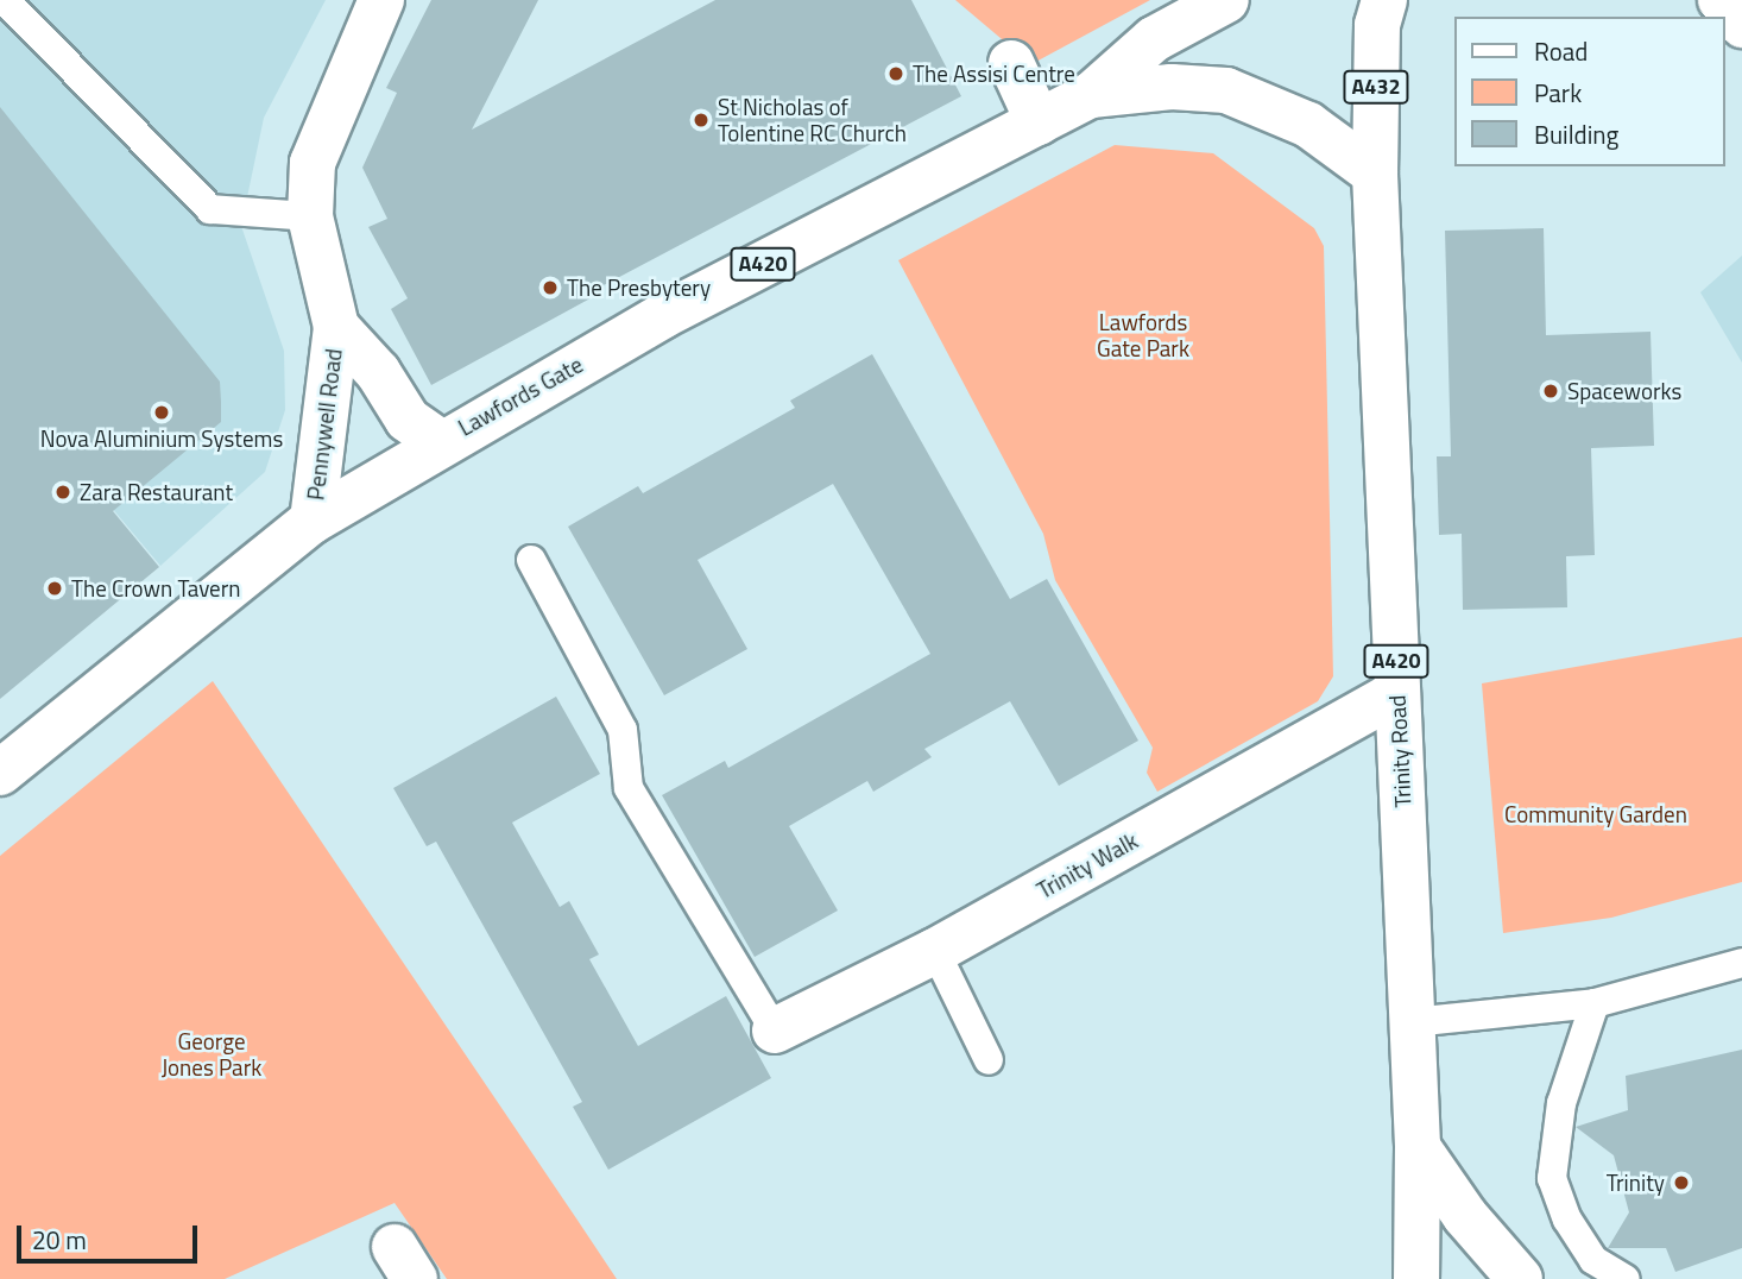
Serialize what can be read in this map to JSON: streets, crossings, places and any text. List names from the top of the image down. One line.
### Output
{"streets":{"main road":["A432","A420","Lawfords Gate","Pennywell Road","Trinity Road","Trinity Walk"]},"crossings":[["A420","Lawfords Gate"],["A420","Trinity Road"],["Lawfords Gate","Pennywell Road"],["Trinity Road","Trinity Walk"]],"parks":["Lawfords Gate Park","Community Garden","George Jones Park"],"places":["The Assisi Centre","St Nicholas of Tolentine RC Church","The Presbytery","Spaceworks","Nova Aluminium Systems","Zara Restaurant","The Crown Tavern","Trinity"],"legend":["Road","Park","Building"],"scale_bar":"20 m"}
